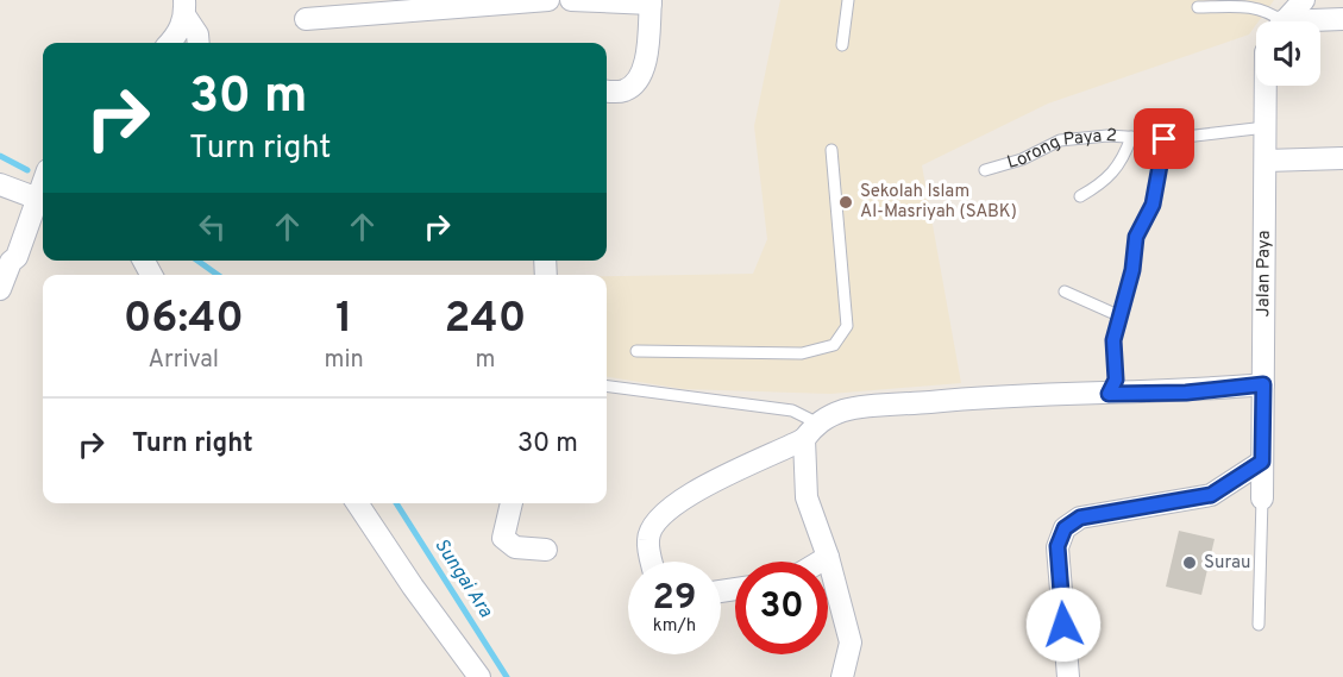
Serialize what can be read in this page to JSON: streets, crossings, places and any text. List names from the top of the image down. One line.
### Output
{"streets":{"street":["Jalan Paya"],"lane":["Lorong Paya 2"]},"crossings":[["Lorong Paya 2","Jalan Paya"]],"water":["Sungai Ara"],"places":["Sekolah Islam Al-Masriyah (SABK)","Surau"],"page":{"turn":["30 m","Turn right"],"eta":["06:40","Arrival","1","min","240","m"],"list":[{"name":"Turn right","value":"30 m"}],"speed":"29 km/h","limit":"30"}}
